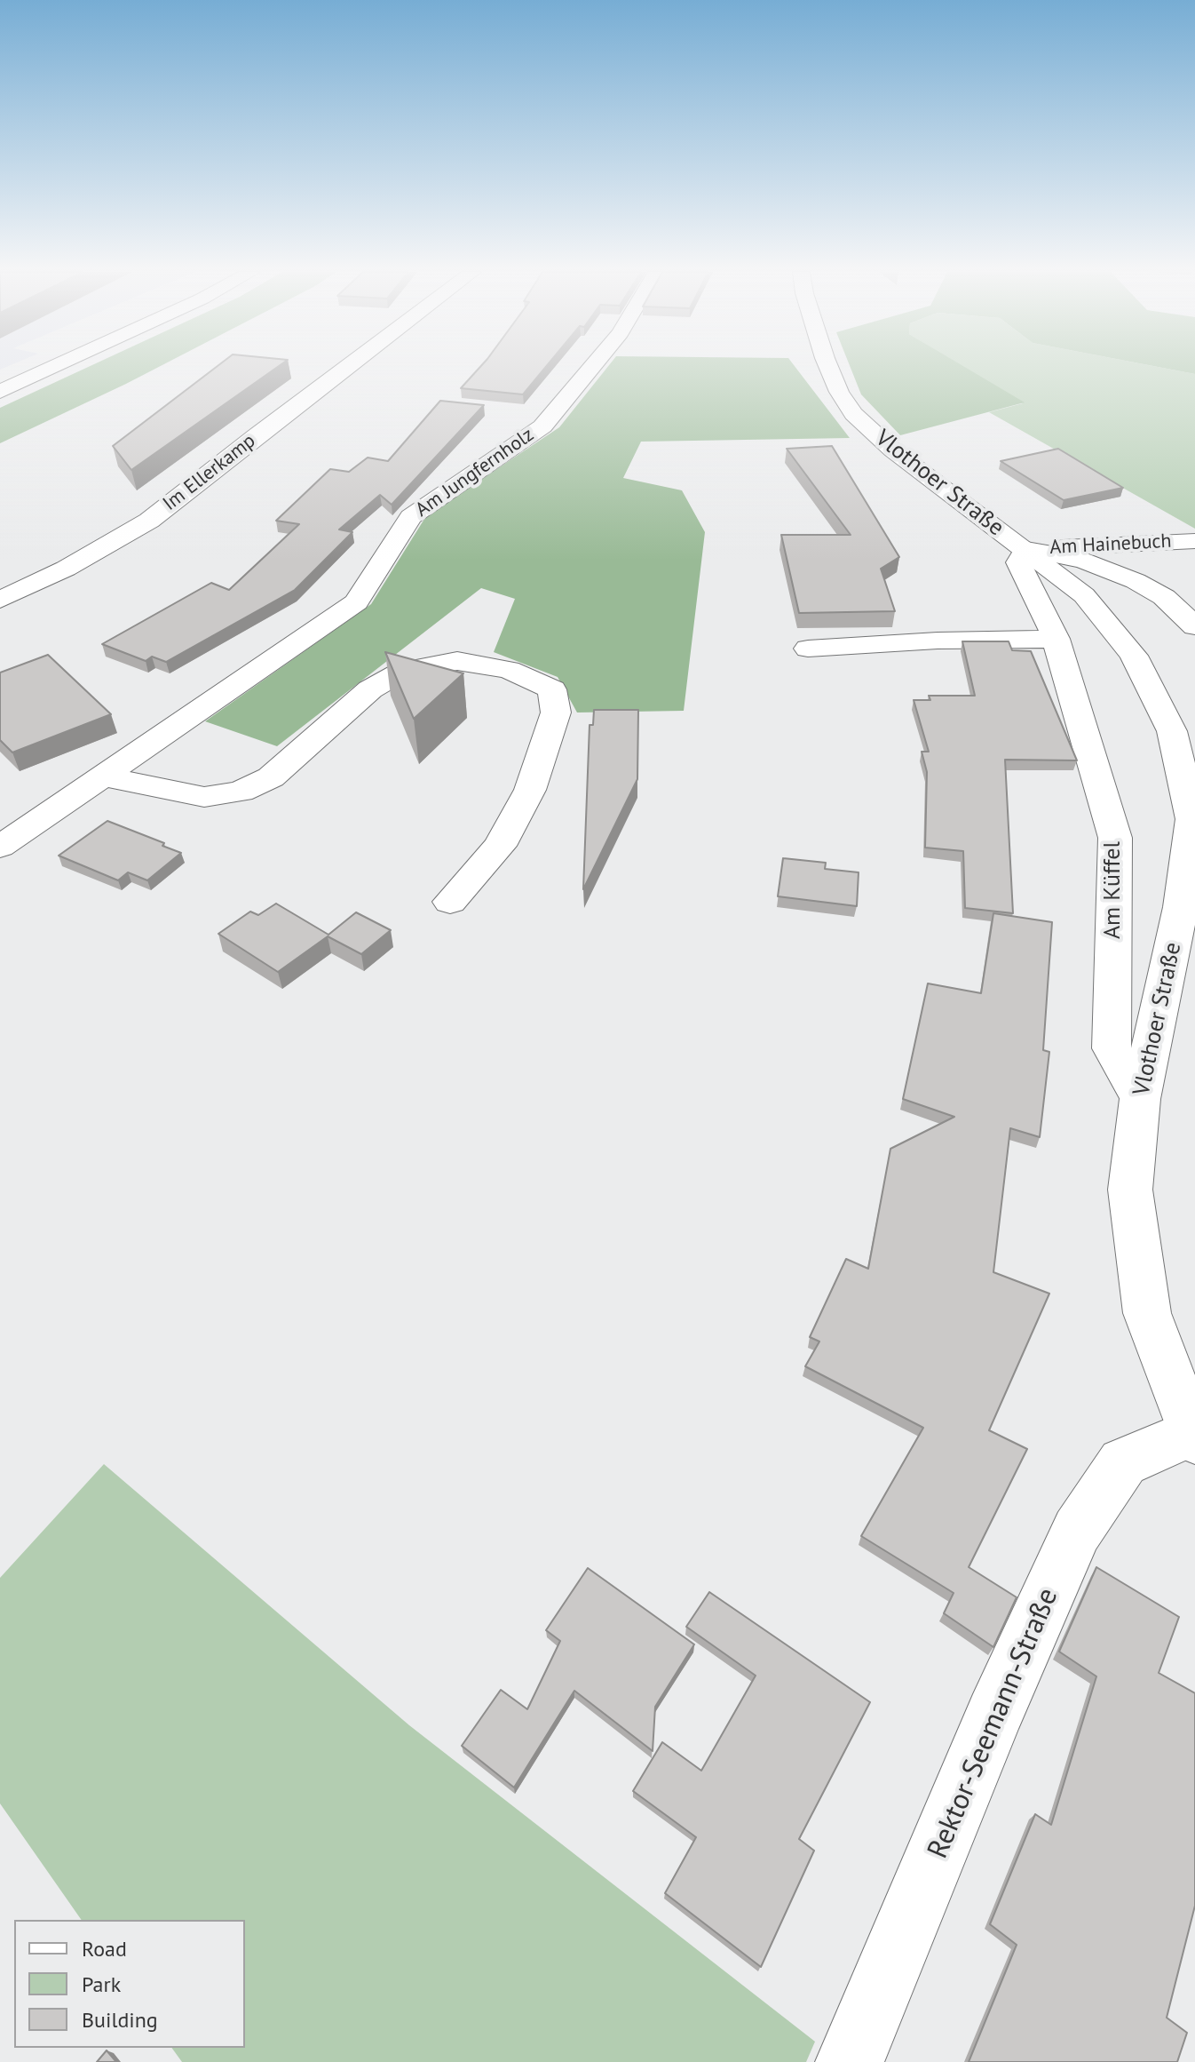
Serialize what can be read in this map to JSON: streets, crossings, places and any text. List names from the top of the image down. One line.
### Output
{"streets":{"street":["Im Ellerkamp","Am Jungfernholz","Vlothoer Straße","Am Hainebuch","Am Küffel","Rektor-Seemann-Straße"]},"crossings":[["Vlothoer Straße","Am Hainebuch"],["Vlothoer Straße","Am Küffel"],["Vlothoer Straße","Rektor-Seemann-Straße"],["Am Hainebuch","Am Küffel"]],"legend":["Road","Park","Building"]}
